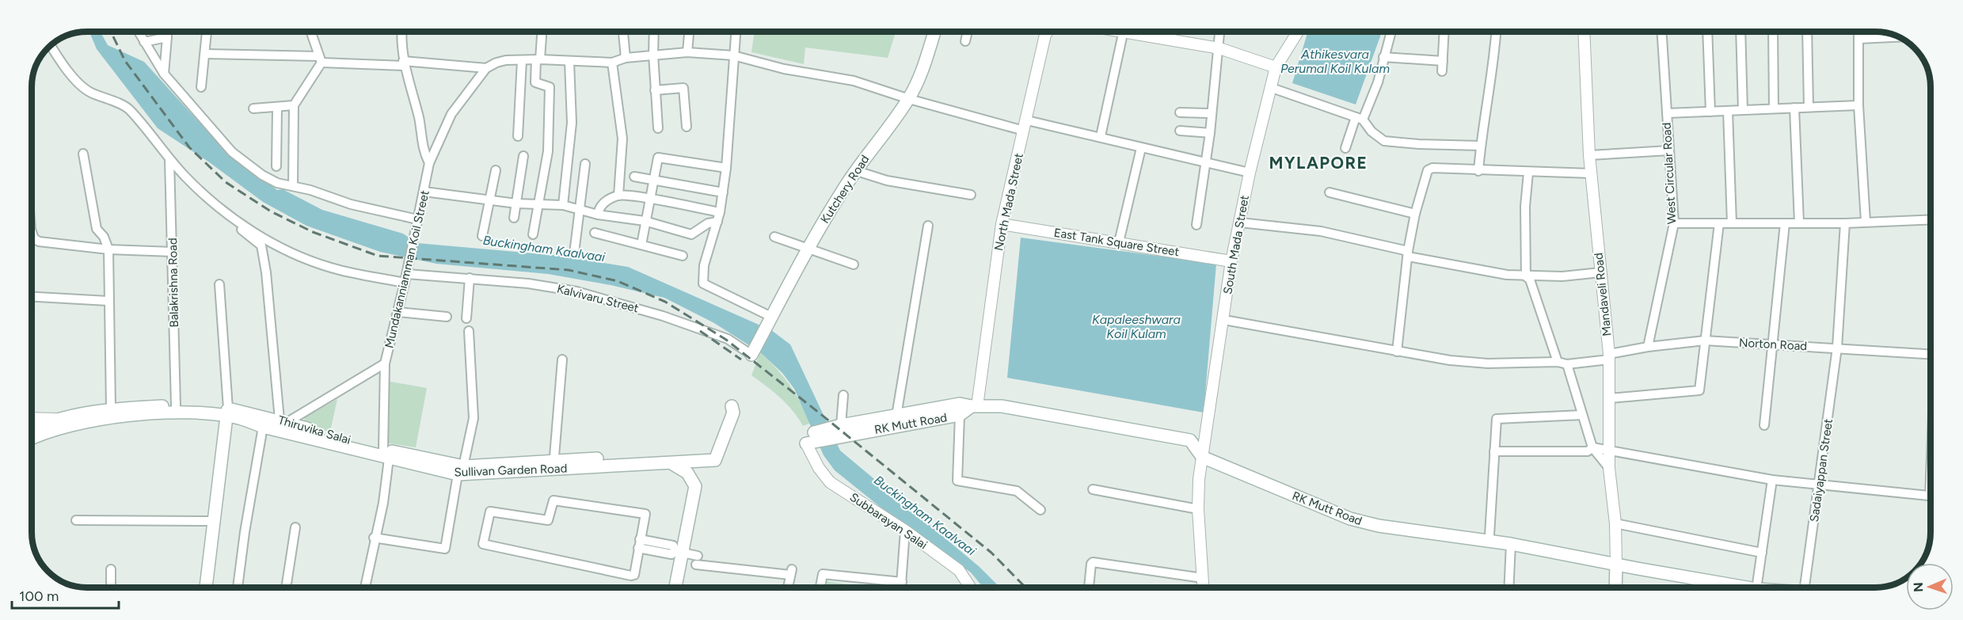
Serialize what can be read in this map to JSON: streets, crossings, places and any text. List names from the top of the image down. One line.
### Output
{"streets":{"main road":["Kutchery Road","RK Mutt Road","Thiruvika Salai","Sullivan Garden Road"],"street":["West Circular Road","North Mada Street","East Tank Square Street","South Mada Street","Mundakanniamman Koil Street","Balakrishna Road","Mandaveli Road","Kalvivaru Street","Norton Road","Sadaiyappan Street","Subbarayan Salai"]},"crossings":[["West Circular Road","Norton Road"],["Kutchery Road","Kalvivaru Street"],["North Mada Street","East Tank Square Street"],["North Mada Street","RK Mutt Road"],["East Tank Square Street","South Mada Street"],["South Mada Street","Norton Road"],["South Mada Street","RK Mutt Road"],["Mundakanniamman Koil Street","Kalvivaru Street"],["Mundakanniamman Koil Street","Thiruvika Salai"],["Balakrishna Road","Thiruvika Salai"],["Mandaveli Road","Norton Road"],["Mandaveli Road","RK Mutt Road"],["Norton Road","Sadaiyappan Street"],["RK Mutt Road","Subbarayan Salai"],["Thiruvika Salai","Sullivan Garden Road"]],"districts":["MYLAPORE"],"water":["Athikesvara Perumal Koil Kulam","Buckingham Kaalvaai","Kapaleeshwara Koil Kulam"],"scale_bar":"100 m","north":"left"}
